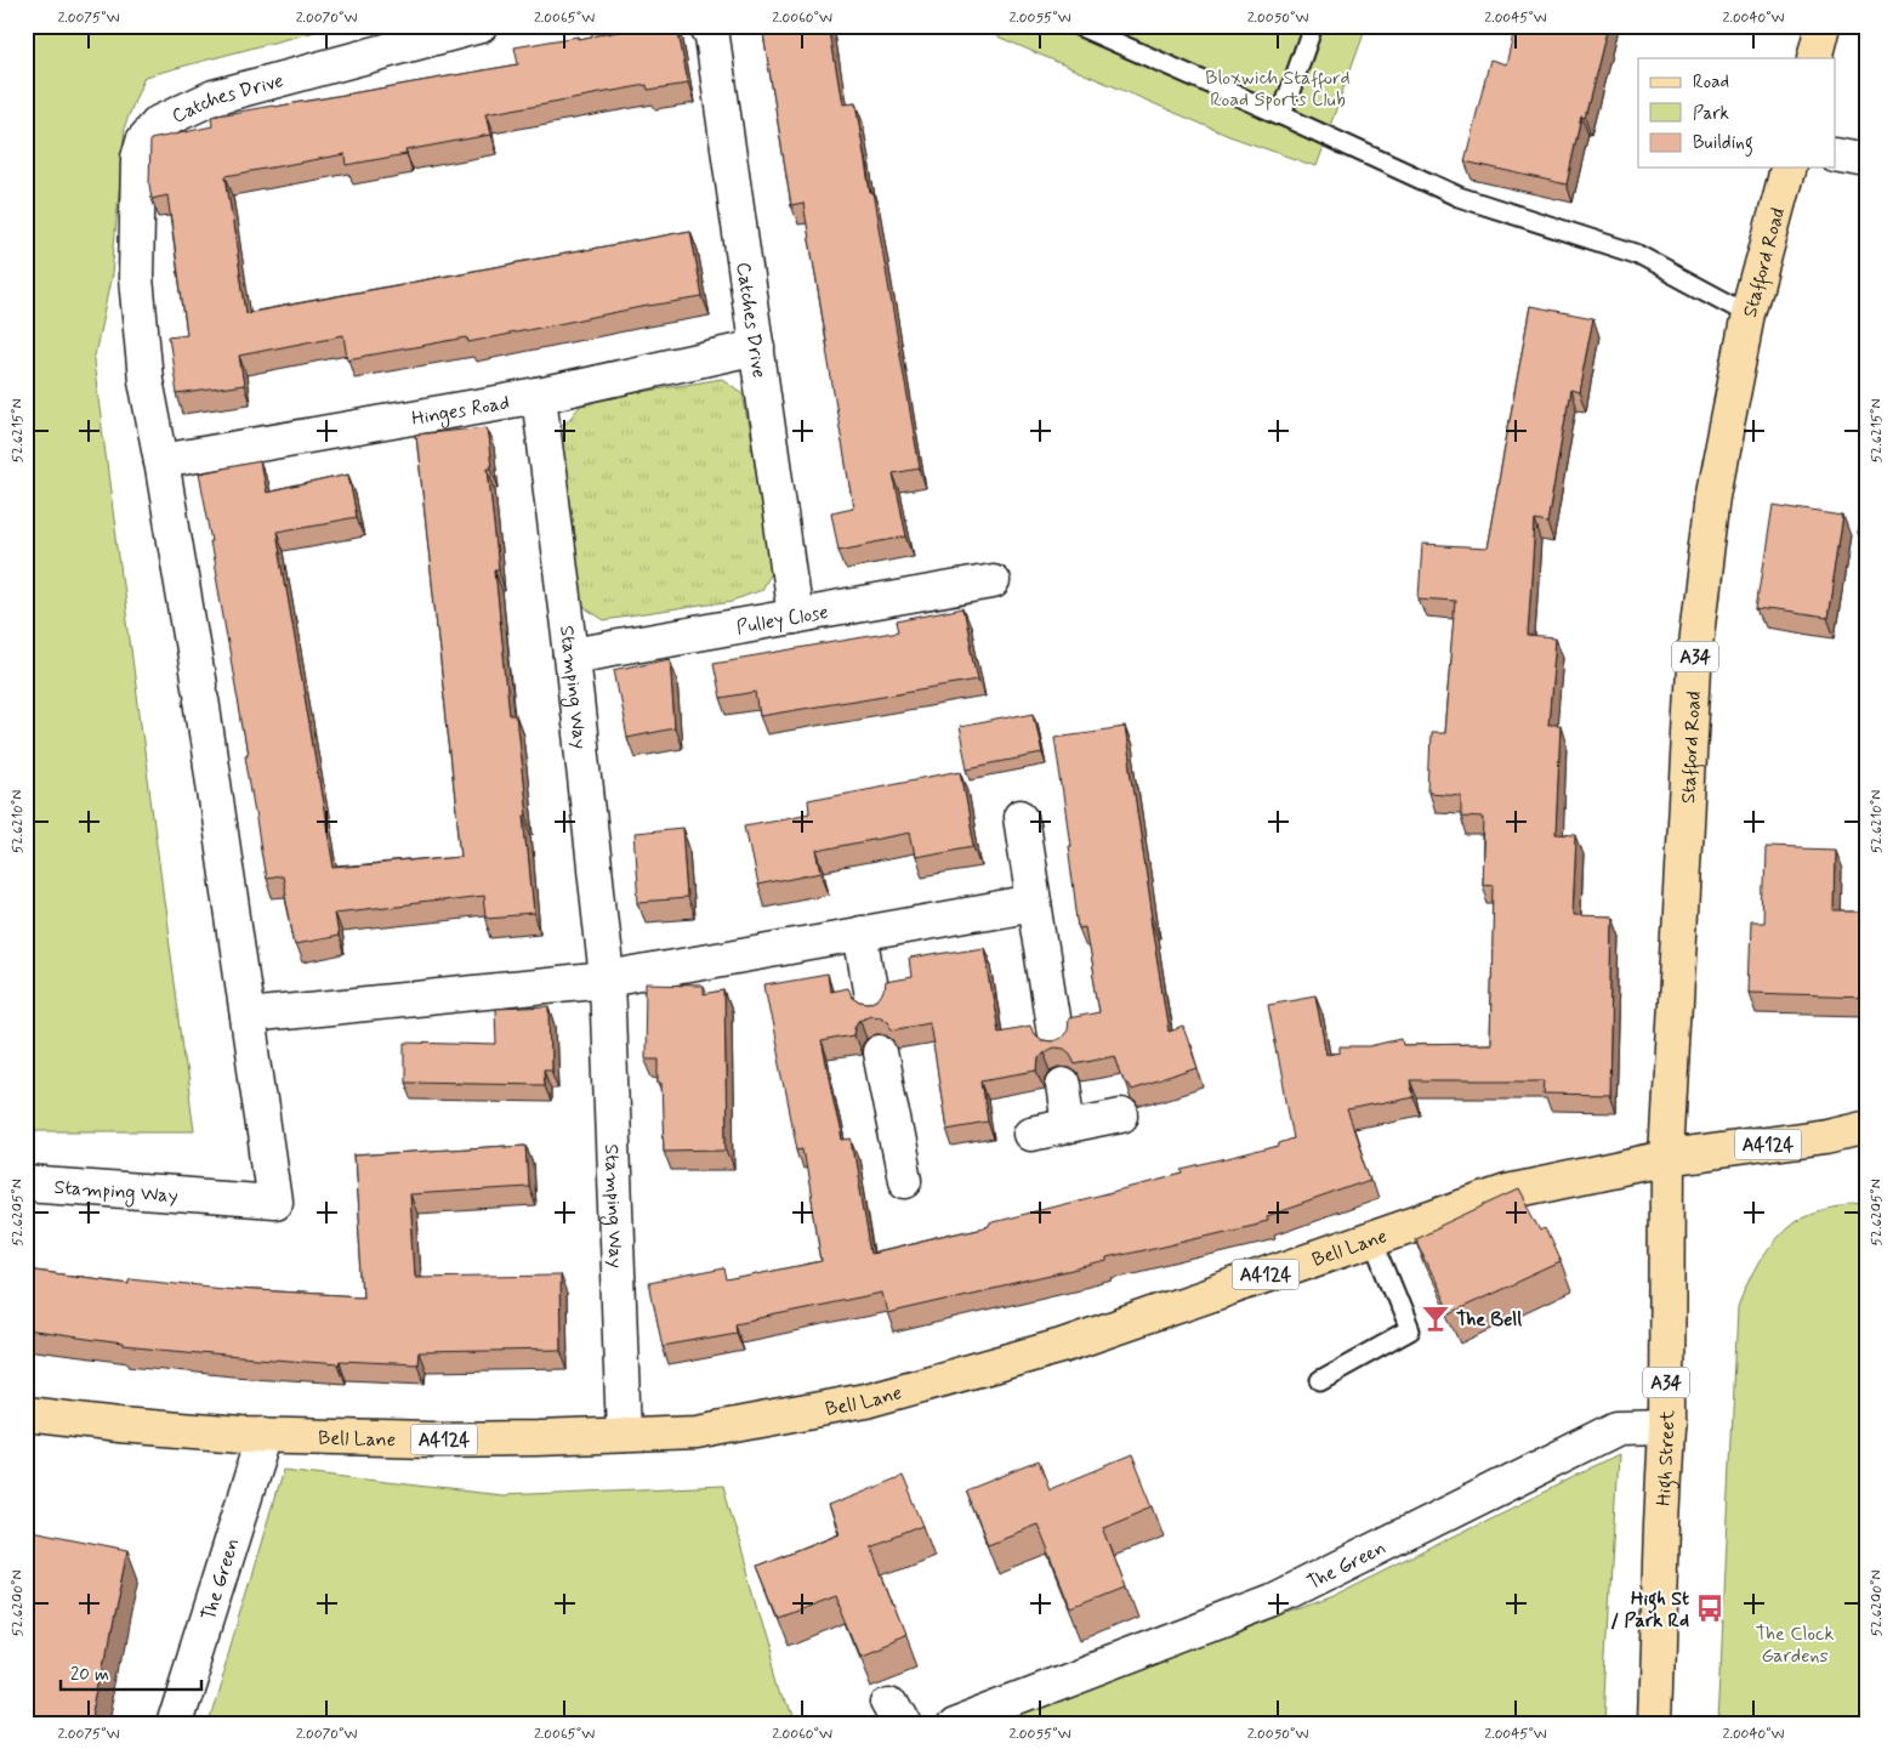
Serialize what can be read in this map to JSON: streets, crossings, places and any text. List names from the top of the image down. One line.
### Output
{"streets":{"main road":["Stafford Road","A34","A4124","Bell Lane","High Street"],"street":["Catches Drive","Hinges Road","Pulley Close","Stamping Way","The Green"]},"crossings":[["Catches Drive","Hinges Road"],["Catches Drive","Pulley Close"],["Catches Drive","Stamping Way"],["Stafford Road","A4124"],["Stafford Road","Bell Lane"],["Stafford Road","High Street"],["Hinges Road","Stamping Way"],["Pulley Close","Stamping Way"],["Stamping Way","Bell Lane"],["A4124","Bell Lane"],["A4124","High Street"],["Bell Lane","High Street"],["Bell Lane","The Green"],["High Street","The Green"]],"parks":["Bloxwich Stafford Road Sports Club","The Clock Gardens"],"places":{"bar":["The Bell"],"bus stop":["High St / Park Rd"]},"legend":["Road","Park","Building"],"scale_bar":"20 m","coordinates":["2.0075°W","2.0070°W","2.0065°W","2.0060°W","2.0055°W","2.0050°W","2.0045°W","2.0040°W","52.6215°N","52.6210°N","52.6205°N","52.6200°N"]}
